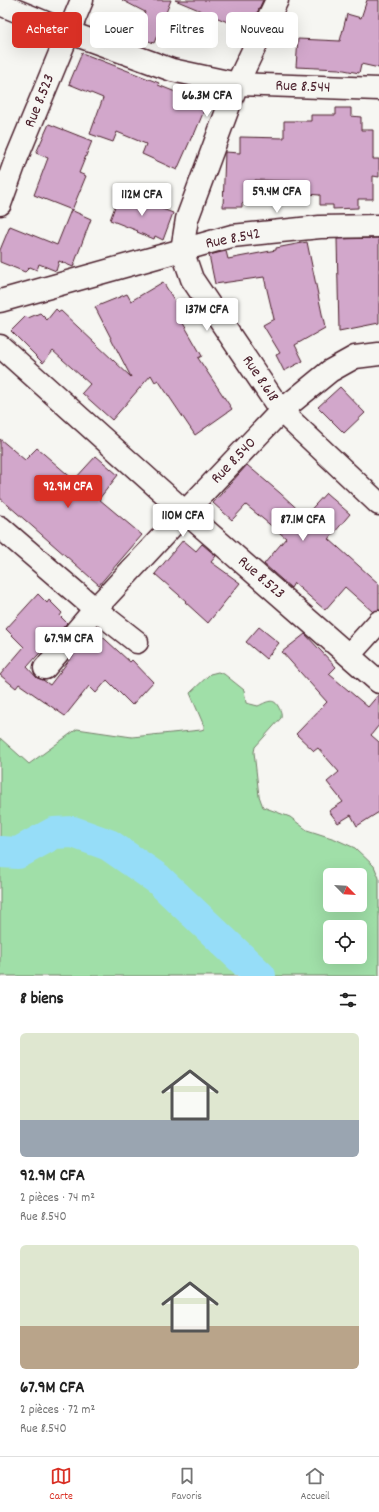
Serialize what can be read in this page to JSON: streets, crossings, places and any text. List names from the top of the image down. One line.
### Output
{"streets":{"street":["Rue 8.544","Rue 8.523","Rue 8.542","Rue 8.618","Rue 8.540"]},"crossings":[["Rue 8.523","Rue 8.540"],["Rue 8.542","Rue 8.618"],["Rue 8.618","Rue 8.540"]],"north":"bottom right","page":{"chip":["Acheter","Louer","Filtres","Nouveau"],"price":["66.3M CFA","59.4M CFA","112M CFA","137M CFA","92.9M CFA","110M CFA","87.1M CFA","67.9M CFA"],"heading":"8 biens","list":[{"name":"92.9M CFA","note":"2 pièces · 74 m² · Rue 8.540"},{"name":"67.9M CFA","note":"2 pièces · 72 m² · Rue 8.540"}],"tabs":["Carte","Favoris","Accueil"]}}
